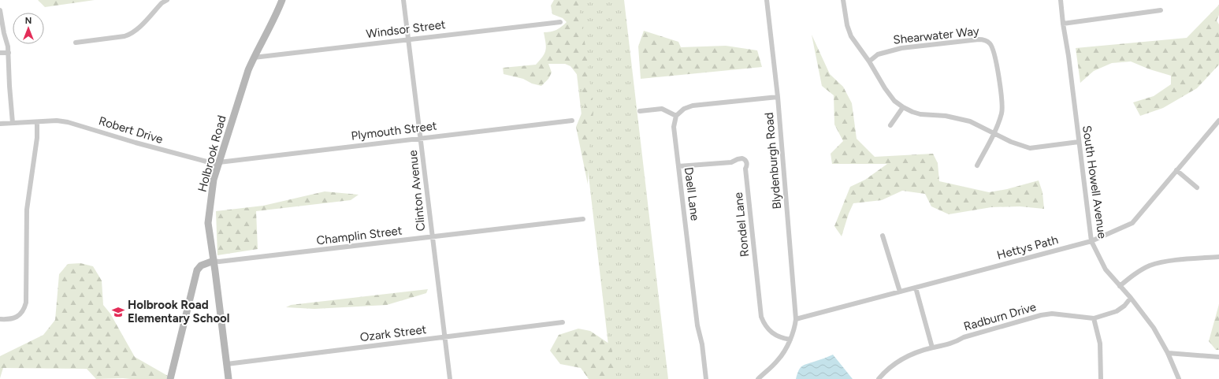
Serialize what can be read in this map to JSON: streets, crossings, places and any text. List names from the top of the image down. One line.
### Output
{"streets":{"street":["Windsor Street","Shearwater Way","Robert Drive","Plymouth Street","Holbrook Road","Blydenburgh Road","South Howell Avenue","Clinton Avenue","Daell Lane","Rondel Lane","Champlin Street","Hettys Path","Radburn Drive","Ozark Street"]},"crossings":[["Windsor Street","Holbrook Road"],["Windsor Street","Clinton Avenue"],["Robert Drive","Plymouth Street"],["Robert Drive","Holbrook Road"],["Plymouth Street","Holbrook Road"],["Plymouth Street","Clinton Avenue"],["Holbrook Road","Champlin Street"],["Holbrook Road","Ozark Street"],["Blydenburgh Road","Rondel Lane"],["Blydenburgh Road","Hettys Path"],["South Howell Avenue","Hettys Path"],["South Howell Avenue","Radburn Drive"],["Clinton Avenue","Champlin Street"],["Clinton Avenue","Ozark Street"],["Daell Lane","Rondel Lane"]],"places":{"school or university":["Holbrook Road Elementary School"]},"north":"top"}
